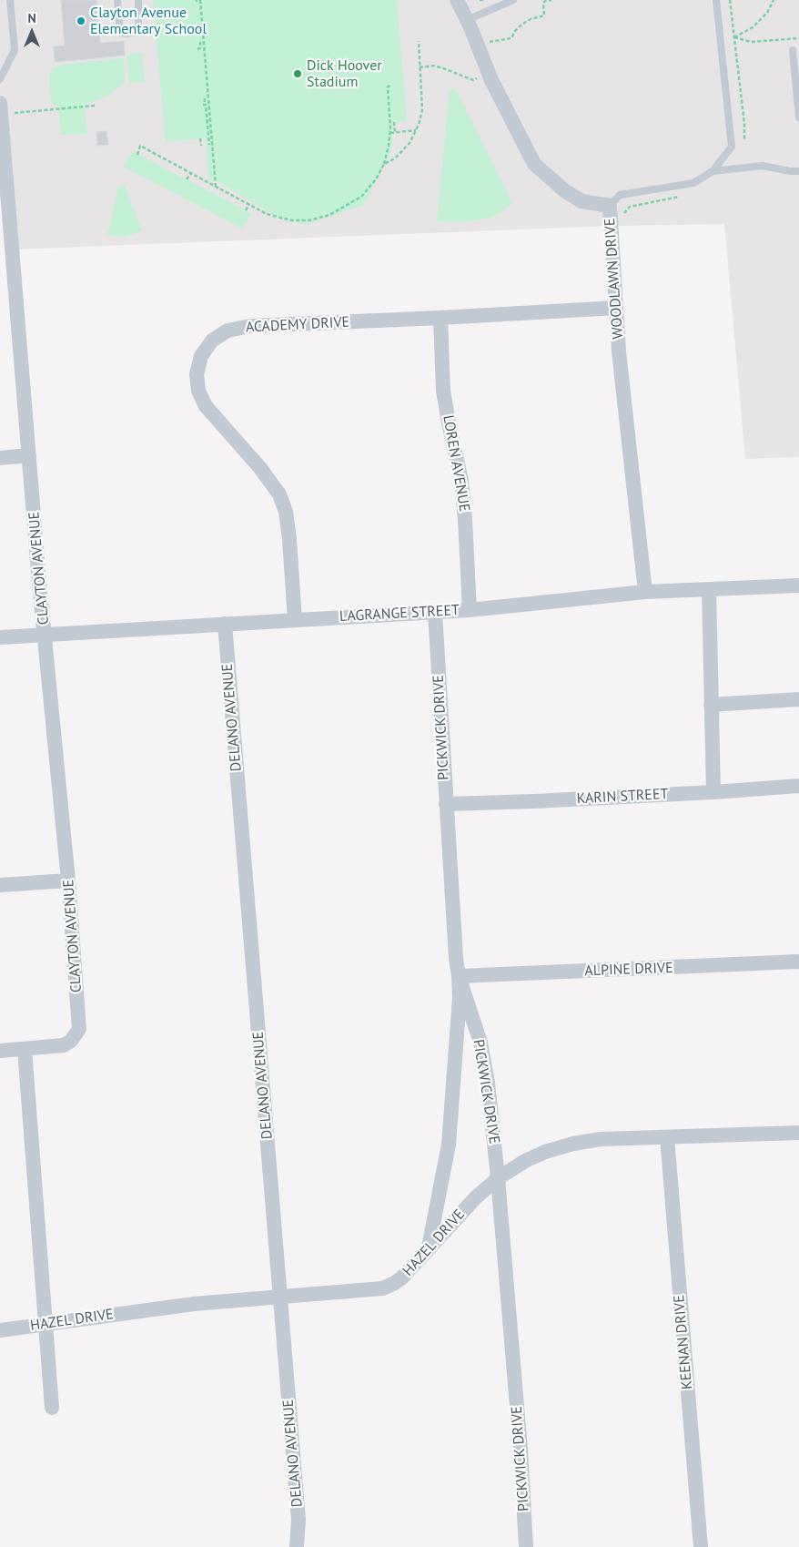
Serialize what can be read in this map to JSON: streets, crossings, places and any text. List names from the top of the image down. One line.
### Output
{"streets":{"street":["WOODLAWN DRIVE","ACADEMY DRIVE","LOREN AVENUE","CLAYTON AVENUE","LAGRANGE STREET","DELANO AVENUE","PICKWICK DRIVE","KARIN STREET","ALPINE DRIVE","HAZEL DRIVE","KEENAN DRIVE"]},"crossings":[["WOODLAWN DRIVE","ACADEMY DRIVE"],["WOODLAWN DRIVE","LAGRANGE STREET"],["ACADEMY DRIVE","LOREN AVENUE"],["ACADEMY DRIVE","LAGRANGE STREET"],["LOREN AVENUE","LAGRANGE STREET"],["CLAYTON AVENUE","LAGRANGE STREET"],["LAGRANGE STREET","DELANO AVENUE"],["LAGRANGE STREET","PICKWICK DRIVE"],["DELANO AVENUE","HAZEL DRIVE"],["PICKWICK DRIVE","KARIN STREET"],["PICKWICK DRIVE","ALPINE DRIVE"],["PICKWICK DRIVE","HAZEL DRIVE"],["HAZEL DRIVE","KEENAN DRIVE"]],"places":["Clayton Avenue Elementary School","Dick Hoover Stadium"],"north":"top"}
